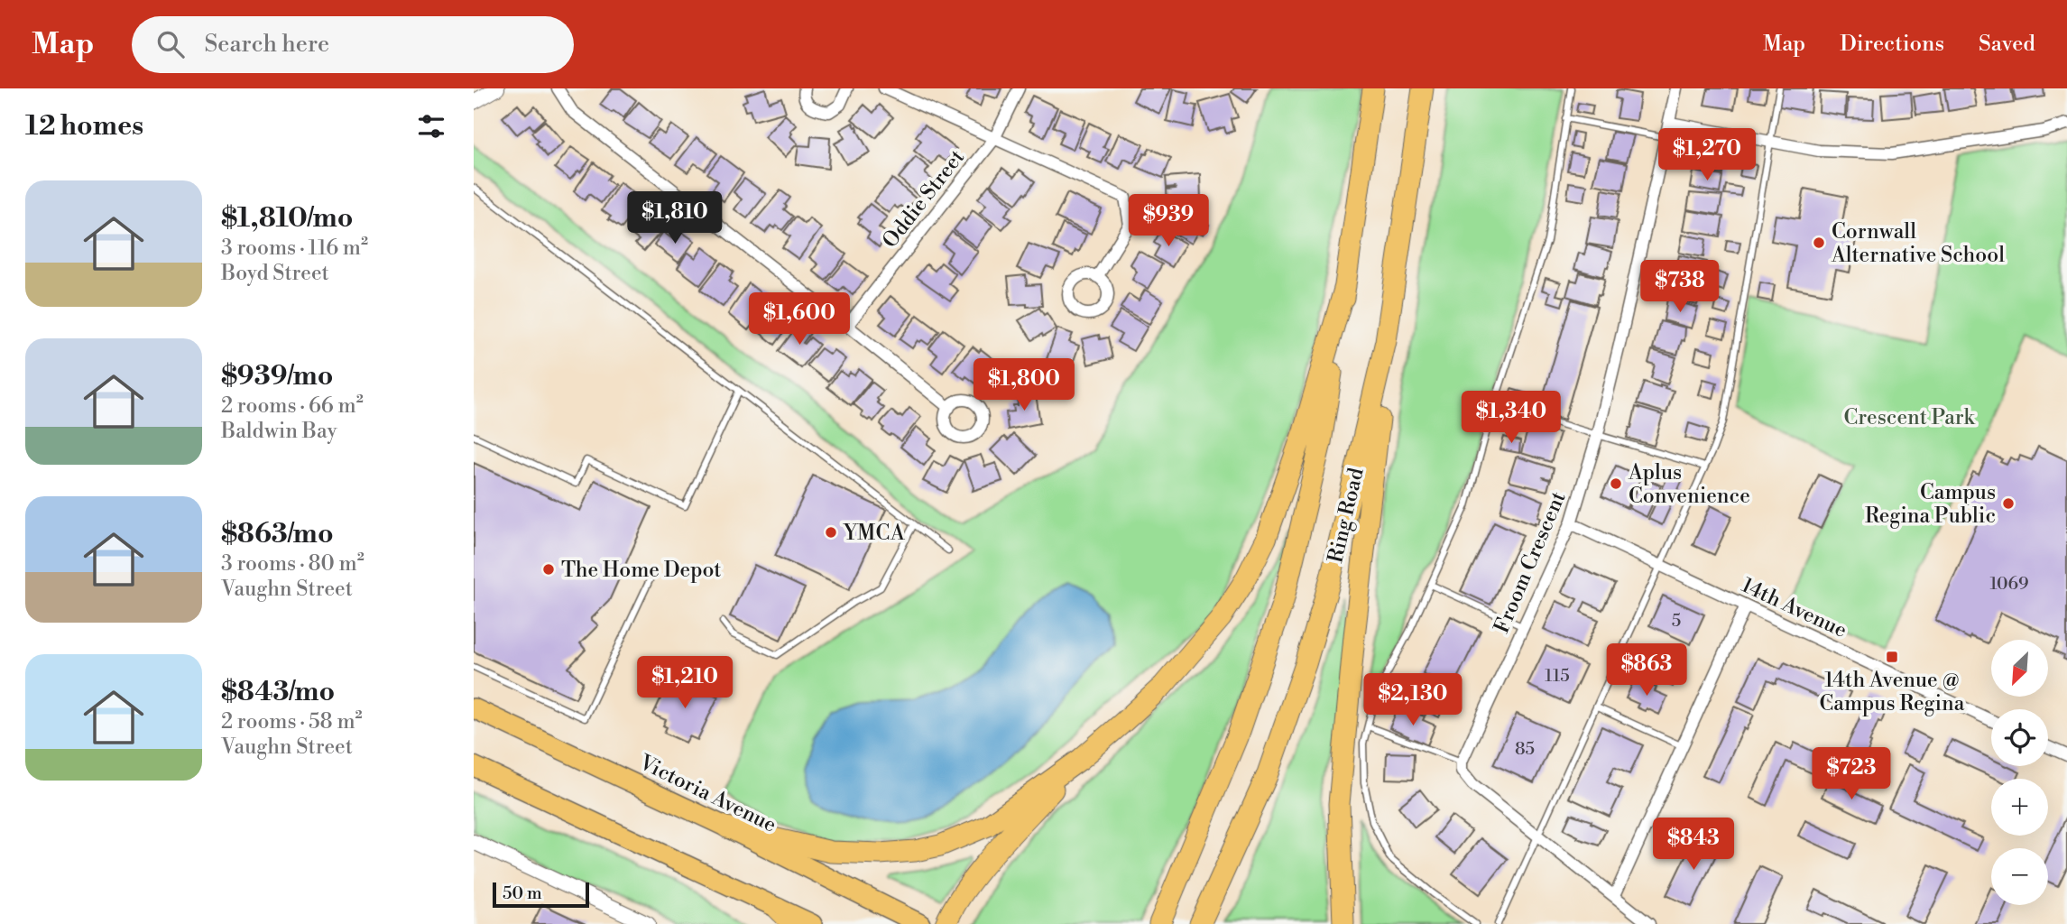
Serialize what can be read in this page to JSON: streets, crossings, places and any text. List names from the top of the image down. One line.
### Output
{"streets":{"highway":["Ring Road","Victoria Avenue"],"street":["Oddie Street","Froom Crescent","14th Avenue"]},"crossings":[["Froom Crescent","14th Avenue"]],"parks":["Crescent Park"],"places":{"other":["Cornwall Alternative School","Aplus Convenience","Campus Regina Public","YMCA","The Home Depot"],"transit":["14th Avenue @ Campus Regina"]},"house_numbers":["1069","5","115","85"],"scale_bar":"50 m","north":"bottom left","page":{"header":"Map","search":"Search here","nav":["Map","Directions","Saved"],"heading":"12 homes","price":["$1,270","$1,810","$939","$738","$1,600","$1,800","$1,340","$863","$1,210","$2,130","$723","$843"],"list":[{"name":"$1,810/mo","note":"3 rooms · 116 m² · Boyd Street"},{"name":"$939/mo","note":"2 rooms · 66 m² · Baldwin Bay"},{"name":"$863/mo","note":"3 rooms · 80 m² · Vaughn Street"},{"name":"$843/mo","note":"2 rooms · 58 m² · Vaughn Street"}],"map_buttons":["+","−"],"scale":"50 m"}}
